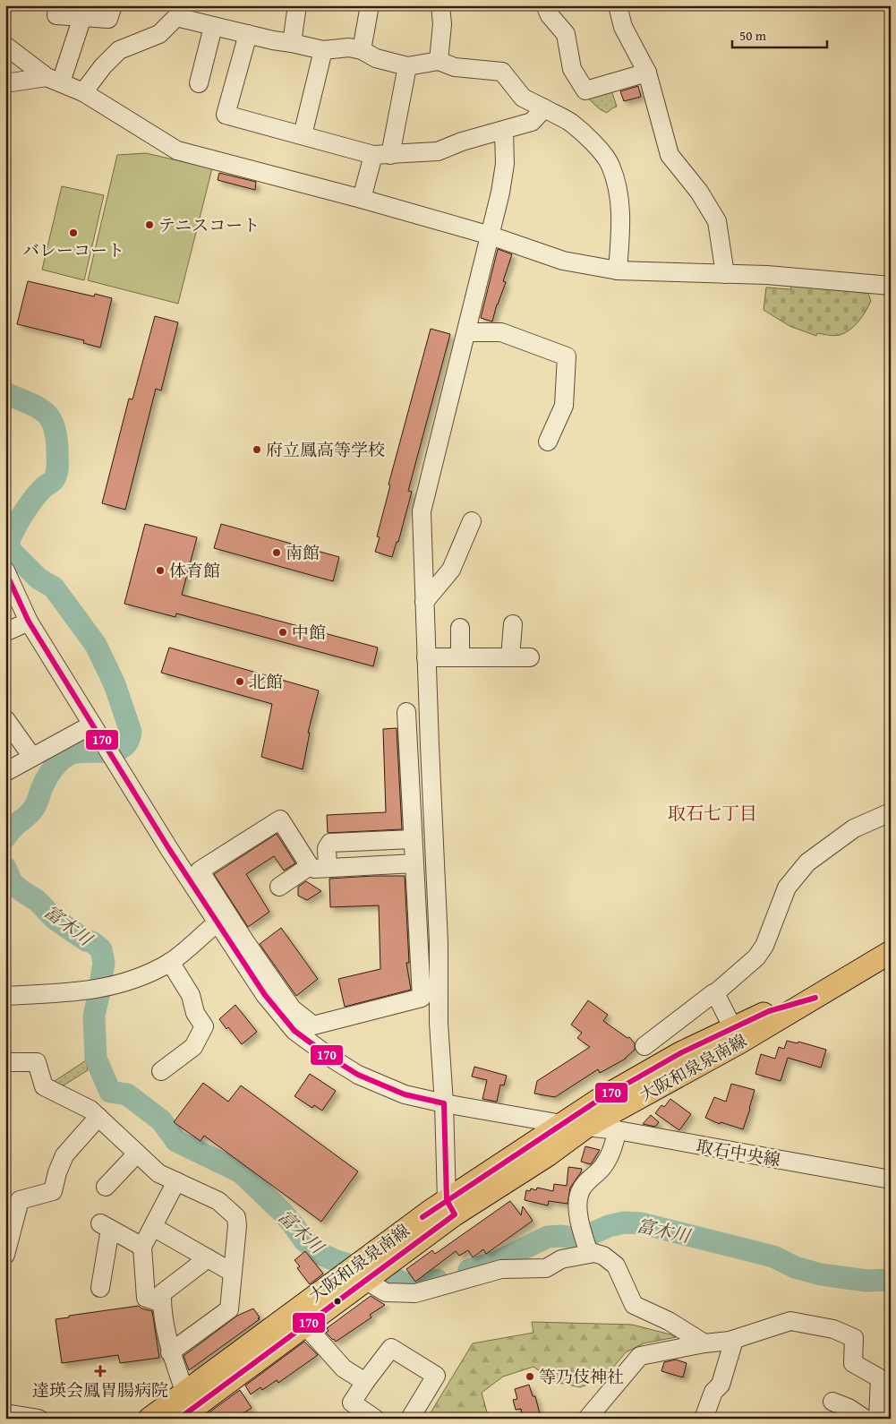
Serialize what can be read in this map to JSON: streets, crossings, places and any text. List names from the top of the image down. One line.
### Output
{"streets":{"main road":["大阪和泉泉南線"],"street":["取石中央線"]},"crossings":[["大阪和泉泉南線","取石中央線"]],"districts":["取石七丁目"],"water":["富木川"],"places":{"other":["テニスコート","バレーコート","府立鳳高等学校","南館","体育館","中館","北館","等乃伎神社"],"health":["達瑛会鳳胃腸病院"]},"lines":["transit line 170"],"scale_bar":"50 m"}
